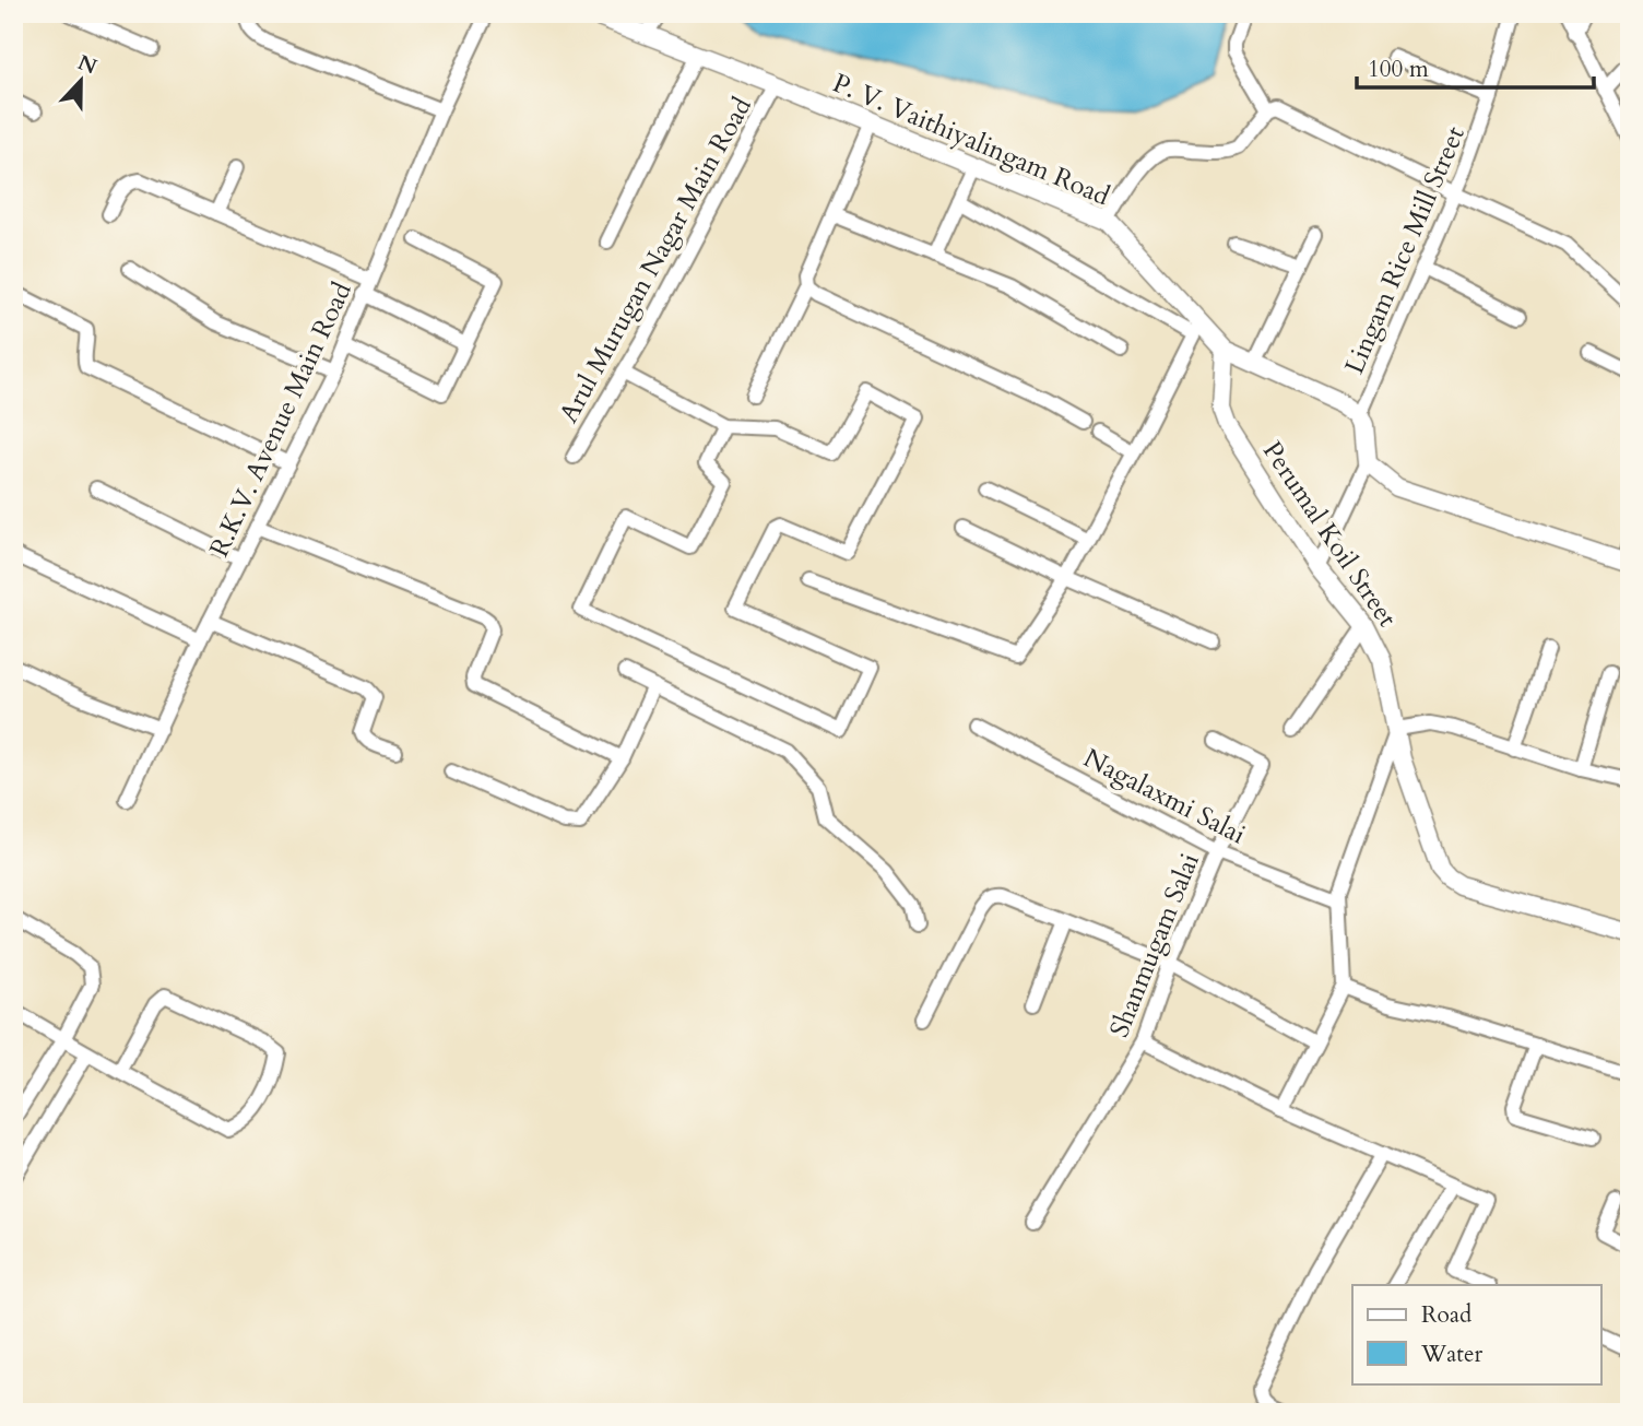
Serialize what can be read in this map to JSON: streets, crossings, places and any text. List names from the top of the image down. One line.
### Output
{"streets":{"street":["P. V. Vaithiyalingam Road","Lingam Rice Mill Street","Arul Murugan Nagar Main Road","R.K.V. Avenue Main Road","Perumal Koil Street","Nagalaxmi Salai","Shanmugam Salai"]},"crossings":[["P. V. Vaithiyalingam Road","Lingam Rice Mill Street"],["P. V. Vaithiyalingam Road","Arul Murugan Nagar Main Road"],["P. V. Vaithiyalingam Road","Perumal Koil Street"],["Nagalaxmi Salai","Shanmugam Salai"]],"legend":["Road","Water"],"scale_bar":"100 m","north":"top"}
